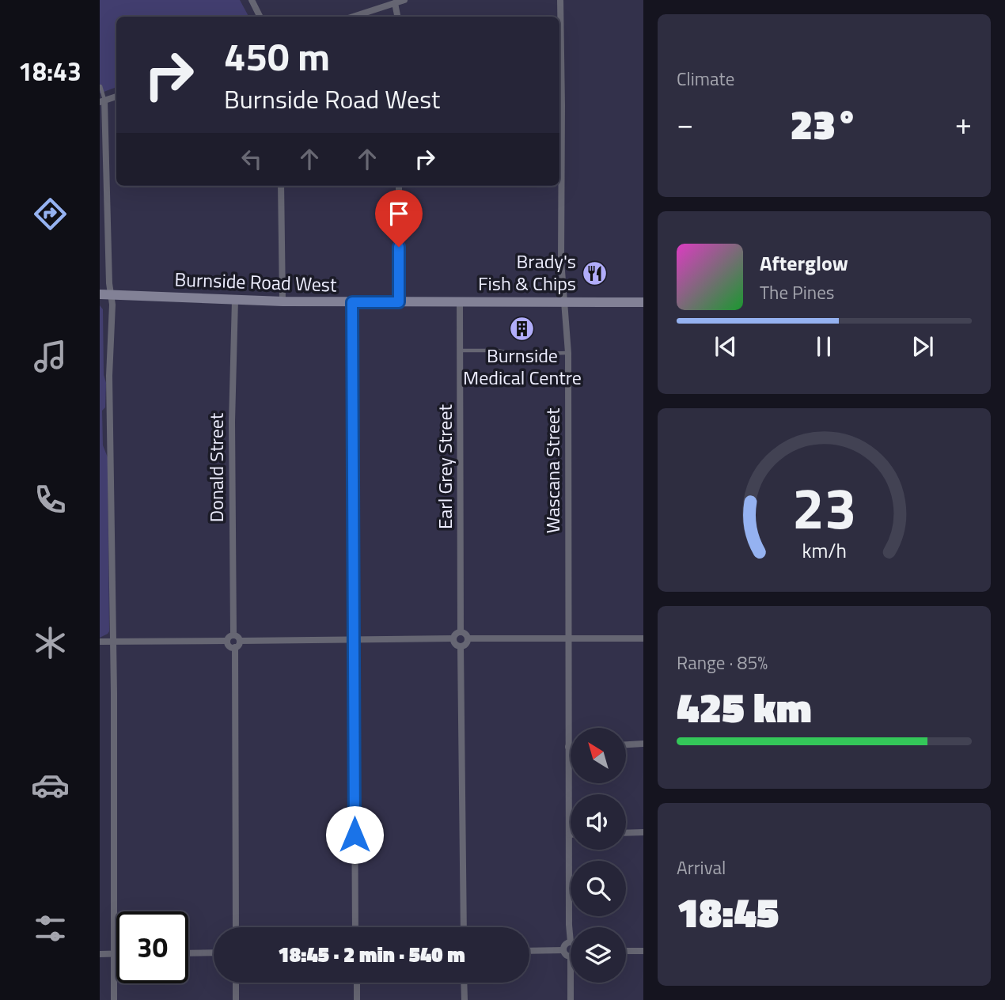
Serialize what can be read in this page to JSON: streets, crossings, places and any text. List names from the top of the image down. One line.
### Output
{"streets":{"main road":["Burnside Road West"],"street":["Earl Grey Street","Donald Street","Wascana Street"]},"crossings":[["Burnside Road West","Earl Grey Street"],["Burnside Road West","Donald Street"],["Burnside Road West","Wascana Street"]],"places":{"restaurant":["Brady's Fish & Chips"],"building":["Burnside Medical Centre"]},"north":"top left","page":{"tabs":"18:43","tile":["Climate",["Range · 85%","425 km"],["Arrival","18:45"]],"turn":["450 m","Burnside Road West"],"heat":["−","23°","+"],"song":["Afterglow","The Pines"],"limit":"30","trip":"18:45 · 2 min · 540 m","gauge":["23","km/h"]}}
